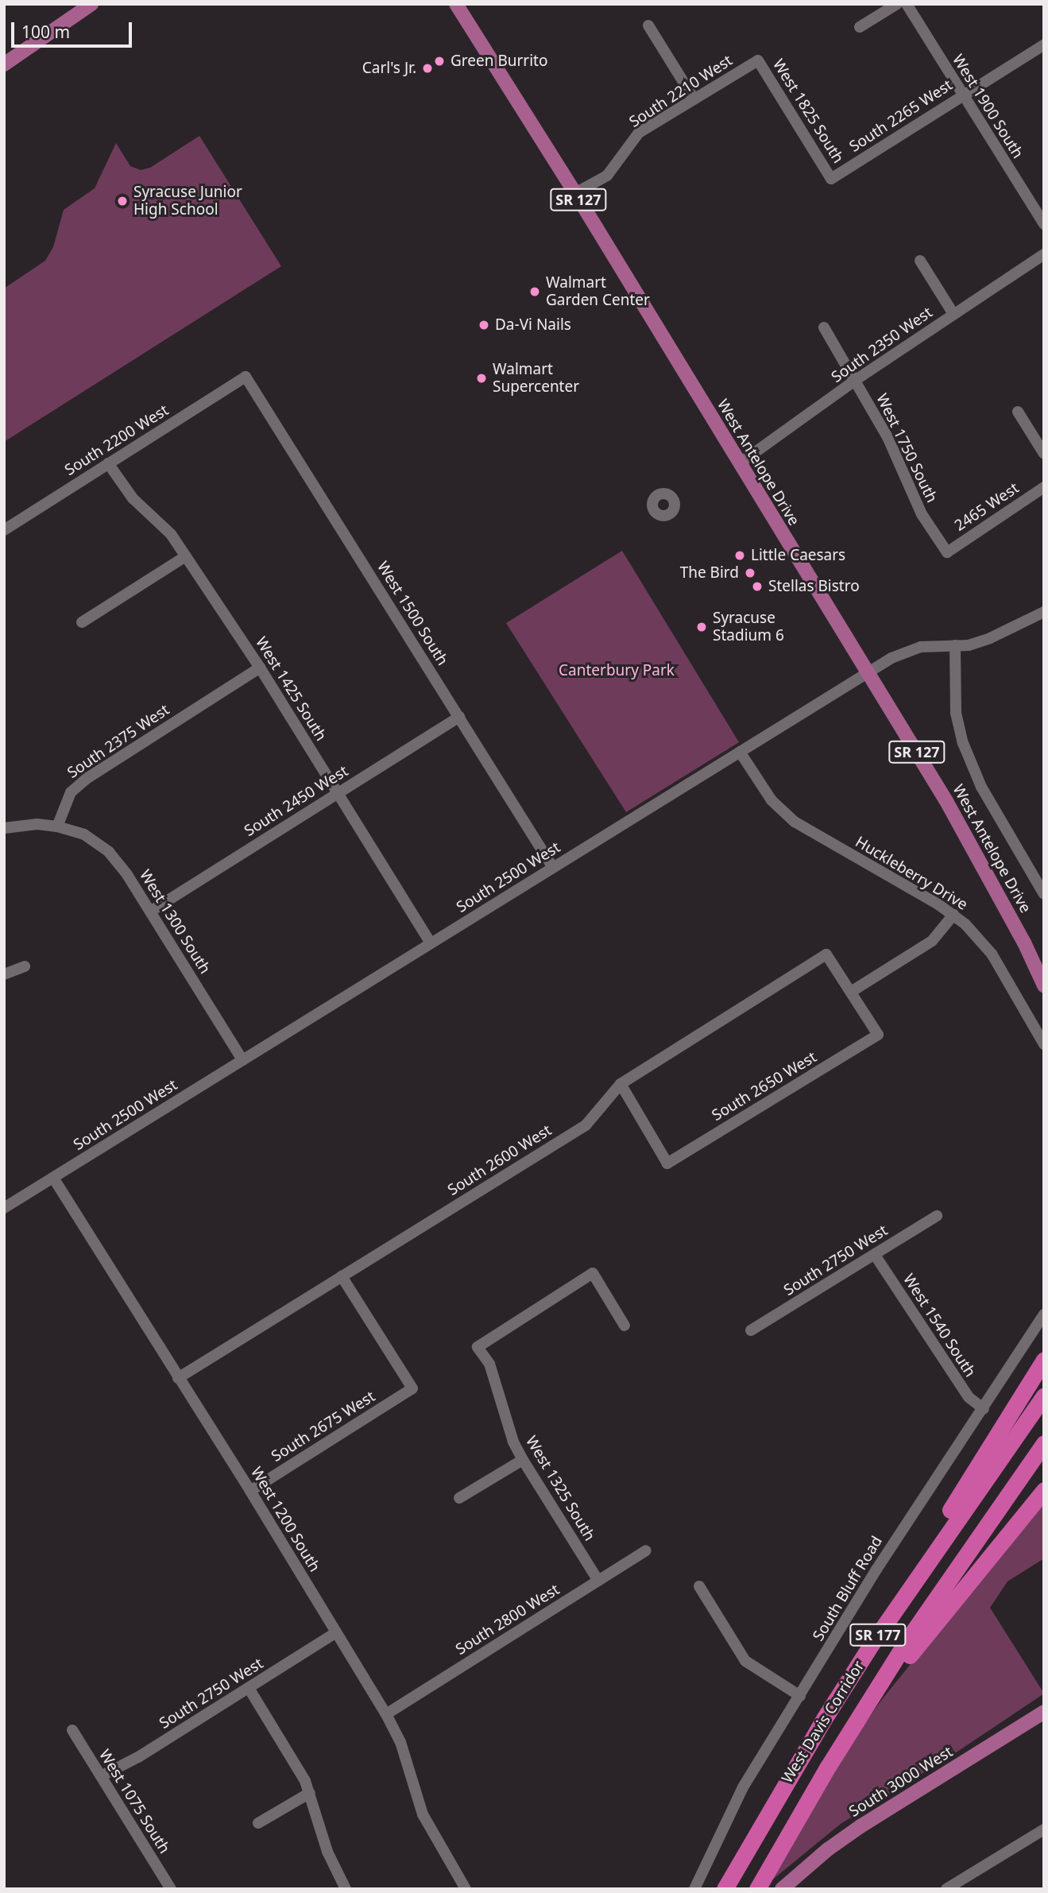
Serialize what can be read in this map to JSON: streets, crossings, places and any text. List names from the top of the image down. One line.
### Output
{"streets":{"highway":["SR 177","West Davis Corridor"],"main road":["SR 127","West Antelope Drive","South 3000 West"],"street":["South 2210 West","West 1900 South","West 1825 South","South 2265 West","South 2350 West","South 2200 West","West 1750 South","2465 West","West 1500 South","West 1425 South","South 2375 West","South 2450 West","Huckleberry Drive","South 2500 West","West 1300 South","South 2650 West","South 2600 West","South 2750 West","West 1540 South","South 2675 West","West 1325 South","West 1200 South","South Bluff Road","South 2800 West","West 1075 South"]},"crossings":[["South 2210 West","West 1825 South"],["South 2210 West","West Antelope Drive"],["West 1900 South","South 2265 West"],["West 1825 South","South 2265 West"],["South 2350 West","West 1750 South"],["South 2350 West","West Antelope Drive"],["South 2200 West","West 1500 South"],["South 2200 West","West 1425 South"],["West 1750 South","2465 West"],["West Antelope Drive","South 2500 West"],["West 1500 South","South 2450 West"],["West 1500 South","South 2500 West"],["West 1425 South","South 2375 West"],["West 1425 South","South 2450 West"],["West 1425 South","South 2500 West"],["South 2375 West","West 1300 South"],["South 2450 West","West 1300 South"],["Huckleberry Drive","South 2500 West"],["South 2500 West","West 1300 South"],["South 2500 West","West 1200 South"],["South 2650 West","South 2600 West"],["South 2600 West","South 2675 West"],["South 2600 West","West 1200 South"],["South 2750 West","West 1540 South"],["South 2750 West","West 1200 South"],["South 2750 West","West 1075 South"],["West 1540 South","South Bluff Road"],["South 2675 West","West 1200 South"],["West 1325 South","South 2800 West"],["West 1200 South","South 2800 West"]],"parks":["Canterbury Park"],"places":["Green Burrito","Carl's Jr.","Syracuse Junior High School","Walmart Garden Center","Da-Vi Nails","Walmart Supercenter","Little Caesars","The Bird","Stellas Bistro","Syracuse Stadium 6"],"scale_bar":"100 m"}
